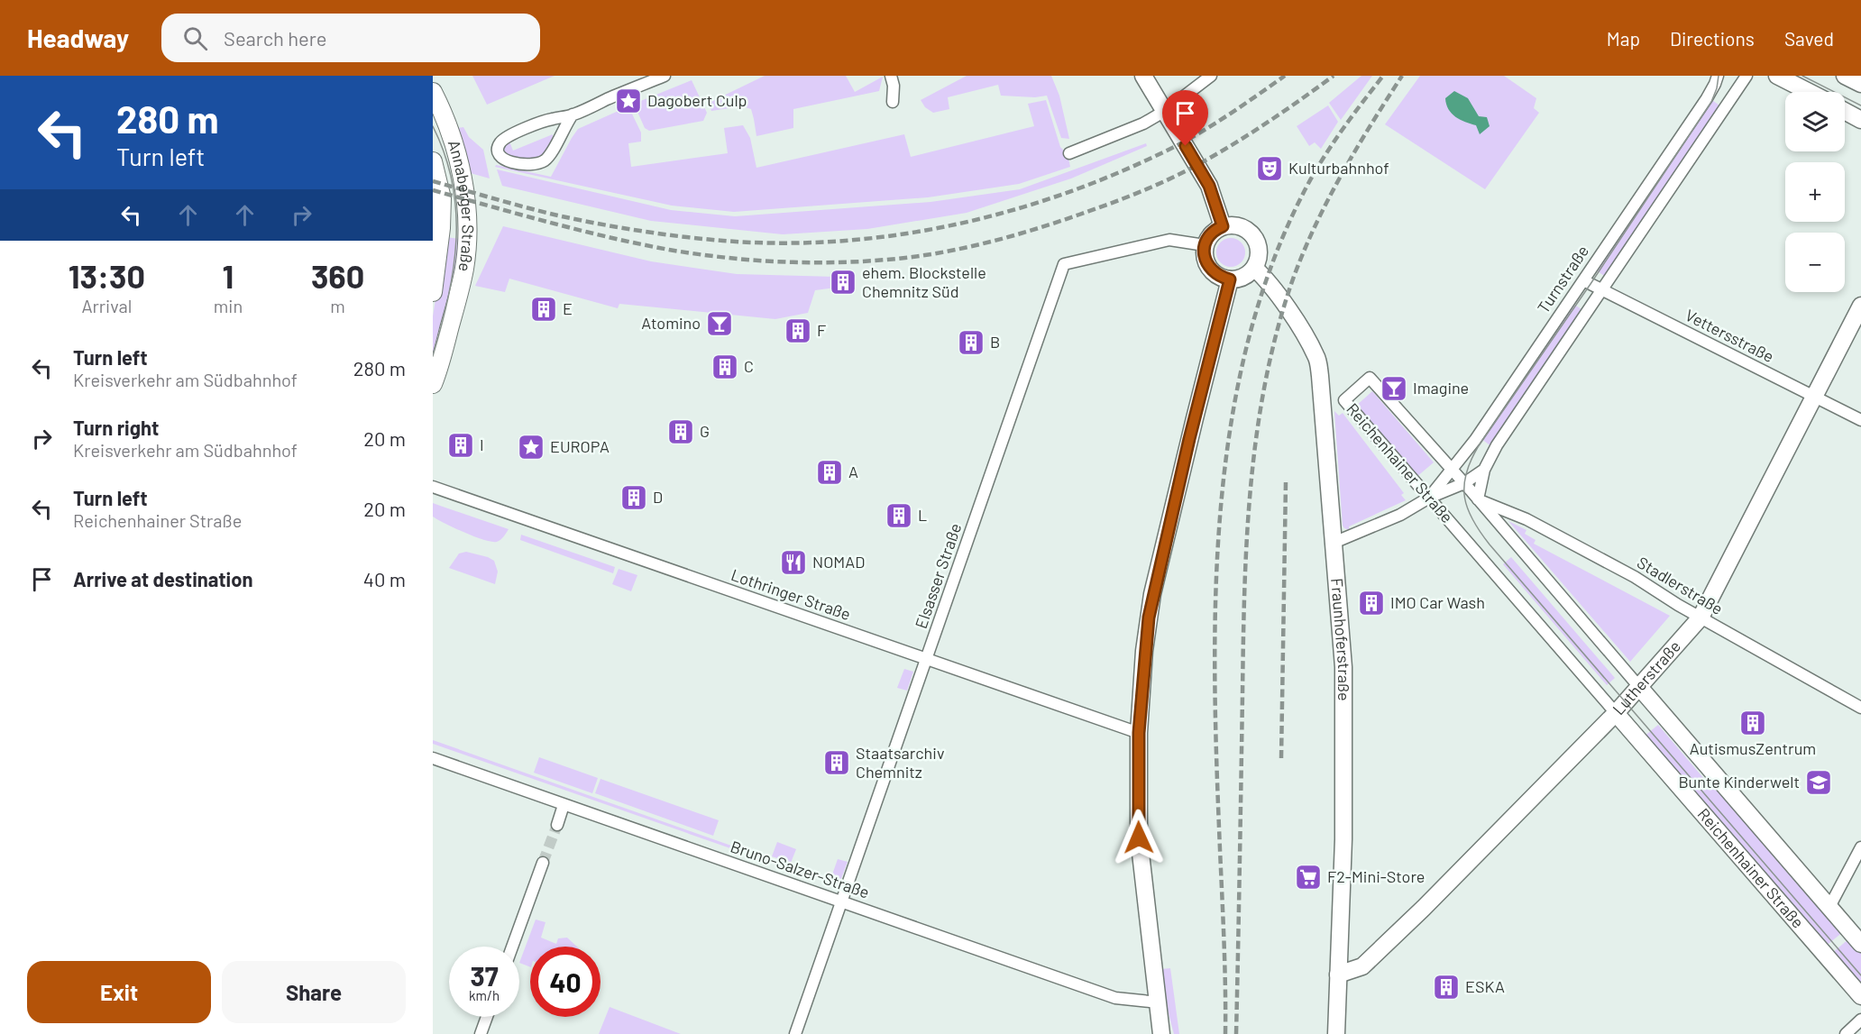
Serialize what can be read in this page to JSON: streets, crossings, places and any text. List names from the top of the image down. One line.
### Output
{"streets":{"main road":["Annaberger Straße"],"street":["Turnstraße","Vettersstraße","Reichenhainer Straße","Elsasser Straße","Stadlerstraße","Lothringer Straße","Fraunhoferstraße","Lutherstraße","Bruno-Salzer-Straße"]},"crossings":[["Turnstraße","Vettersstraße"],["Turnstraße","Reichenhainer Straße"],["Turnstraße","Stadlerstraße"],["Turnstraße","Fraunhoferstraße"],["Vettersstraße","Lutherstraße"],["Reichenhainer Straße","Stadlerstraße"],["Reichenhainer Straße","Lutherstraße"],["Elsasser Straße","Lothringer Straße"],["Elsasser Straße","Fraunhoferstraße"],["Elsasser Straße","Bruno-Salzer-Straße"],["Stadlerstraße","Lutherstraße"],["Fraunhoferstraße","Lutherstraße"]],"places":{"place":["Dagobert Culp","EUROPA"],"theatre":["Kulturbahnhof"],"building":["ehem. Blockstelle Chemnitz Süd","E","F","B","C","G","I","A","D","L","IMO Car Wash","AutismusZentrum","Staatsarchiv Chemnitz","ESKA"],"bar":["Atomino","Imagine"],"restaurant":["NOMAD"],"school or university":["Bunte Kinderwelt"],"supermarket":["F2-Mini-Store"]},"page":{"header":"Headway","search":"Search here","nav":["Map","Directions","Saved"],"turn":["280 m","Turn left"],"map_buttons":["+","−"],"eta":["13:30","Arrival","1","min","360","m"],"list":[{"name":"Turn left","note":"Kreisverkehr am Südbahnhof","value":"280 m"},{"name":"Turn right","note":"Kreisverkehr am Südbahnhof","value":"20 m"},{"name":"Turn left","note":"Reichenhainer Straße","value":"20 m"},{"name":"Arrive at destination","value":"40 m"}],"speed":"37 km/h","limit":"40","buttons":["Exit","Share"]}}
